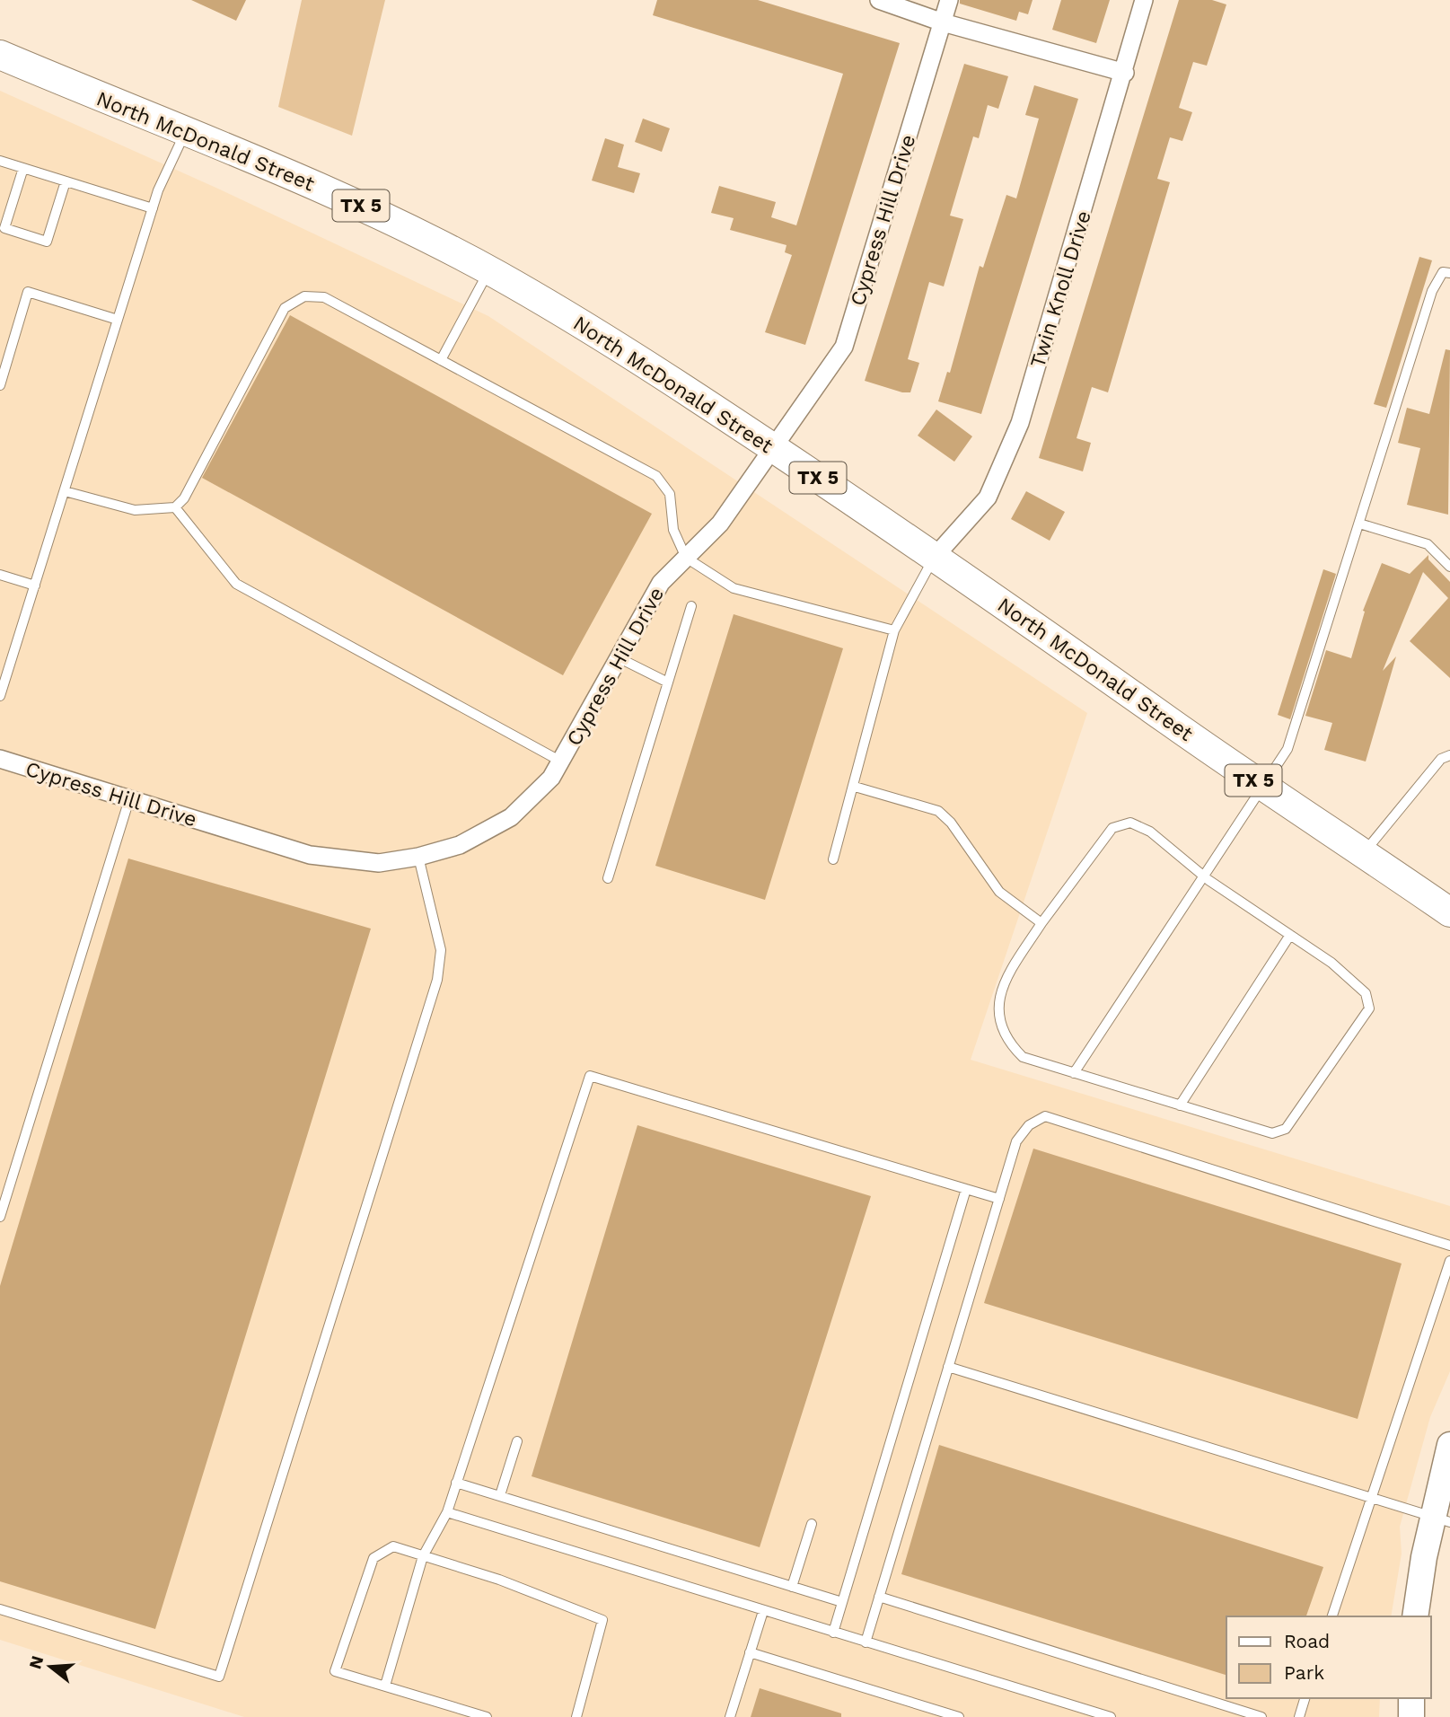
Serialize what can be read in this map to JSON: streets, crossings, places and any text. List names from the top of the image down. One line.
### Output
{"streets":{"main road":["North McDonald Street","TX 5"],"street":["Cypress Hill Drive","Twin Knoll Drive"]},"crossings":[["North McDonald Street","Cypress Hill Drive"],["North McDonald Street","Twin Knoll Drive"]],"legend":["Road","Park"],"north":"left"}
